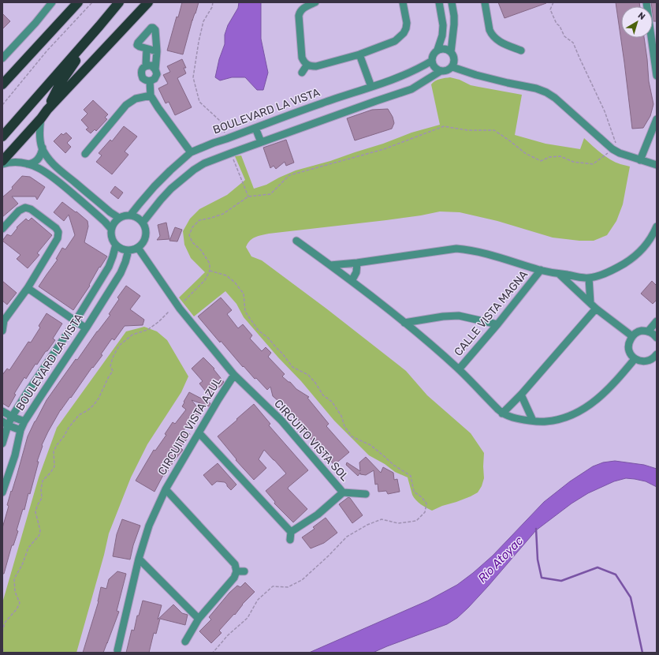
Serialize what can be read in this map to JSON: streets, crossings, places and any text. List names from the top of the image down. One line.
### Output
{"streets":{"street":["BOULEVARD LA VISTA","CALLE VISTA MAGNA","CIRCUITO VISTA AZUL","CIRCUITO VISTA SOL"]},"crossings":[["BOULEVARD LA VISTA","CIRCUITO VISTA SOL"],["CIRCUITO VISTA AZUL","CIRCUITO VISTA SOL"]],"water":["Río Atoyac"],"north":"top right"}
